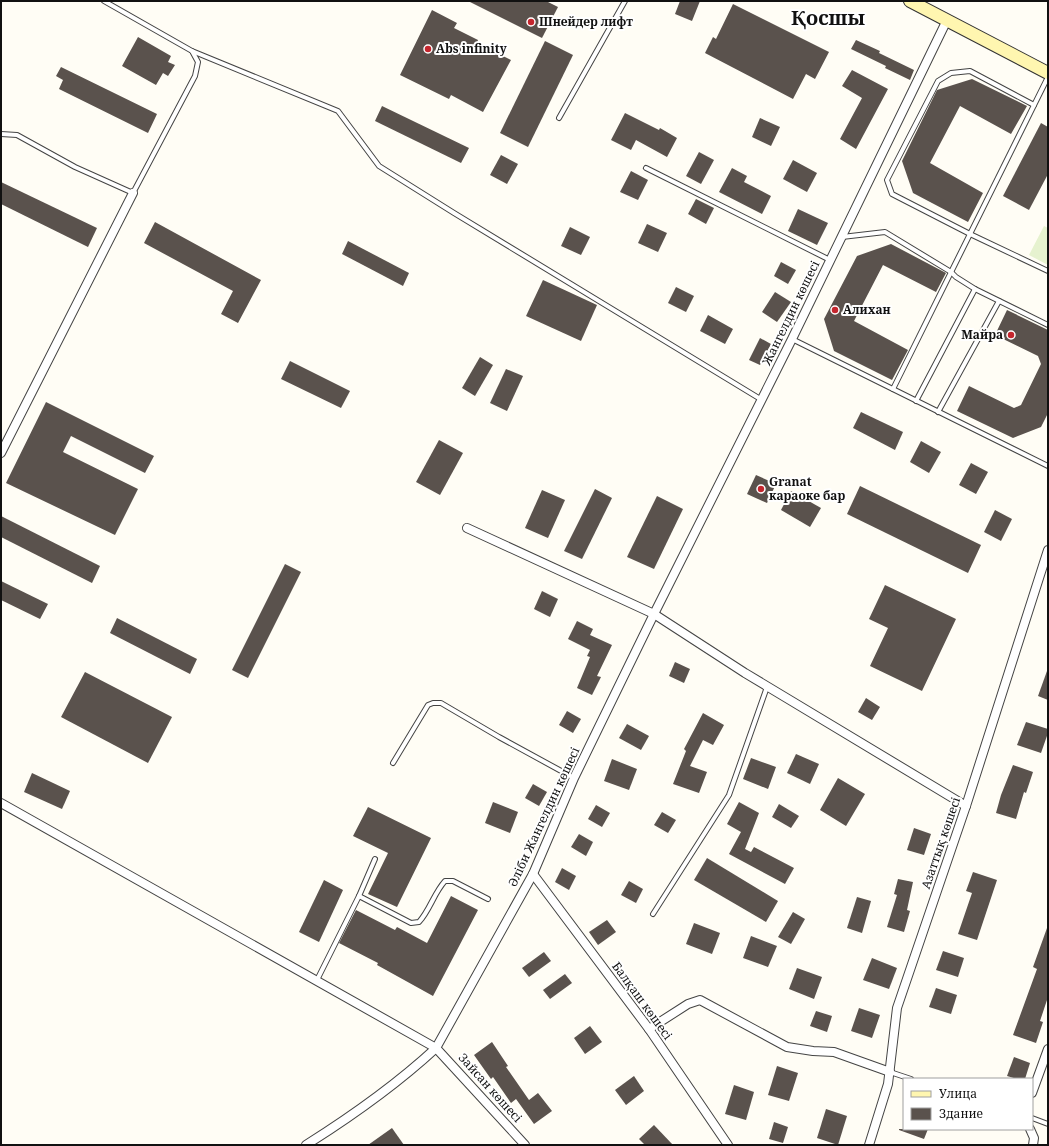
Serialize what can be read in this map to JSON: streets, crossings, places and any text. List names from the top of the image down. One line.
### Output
{"streets":{"street":["Жангелдин көшесі","Әліби Жангелдин көшесі","Азаттық көшесі","Балқаш көшесі","Зайсан көшесі"]},"crossings":[["Жангелдин көшесі","Әліби Жангелдин көшесі"],["Әліби Жангелдин көшесі","Балқаш көшесі"],["Әліби Жангелдин көшесі","Зайсан көшесі"]],"districts":["Қосшы"],"places":["Шнейдер лифт","Abs infinity","Алихан","Майра","Granat караоке бар"],"legend":["Улица","Здание"]}
